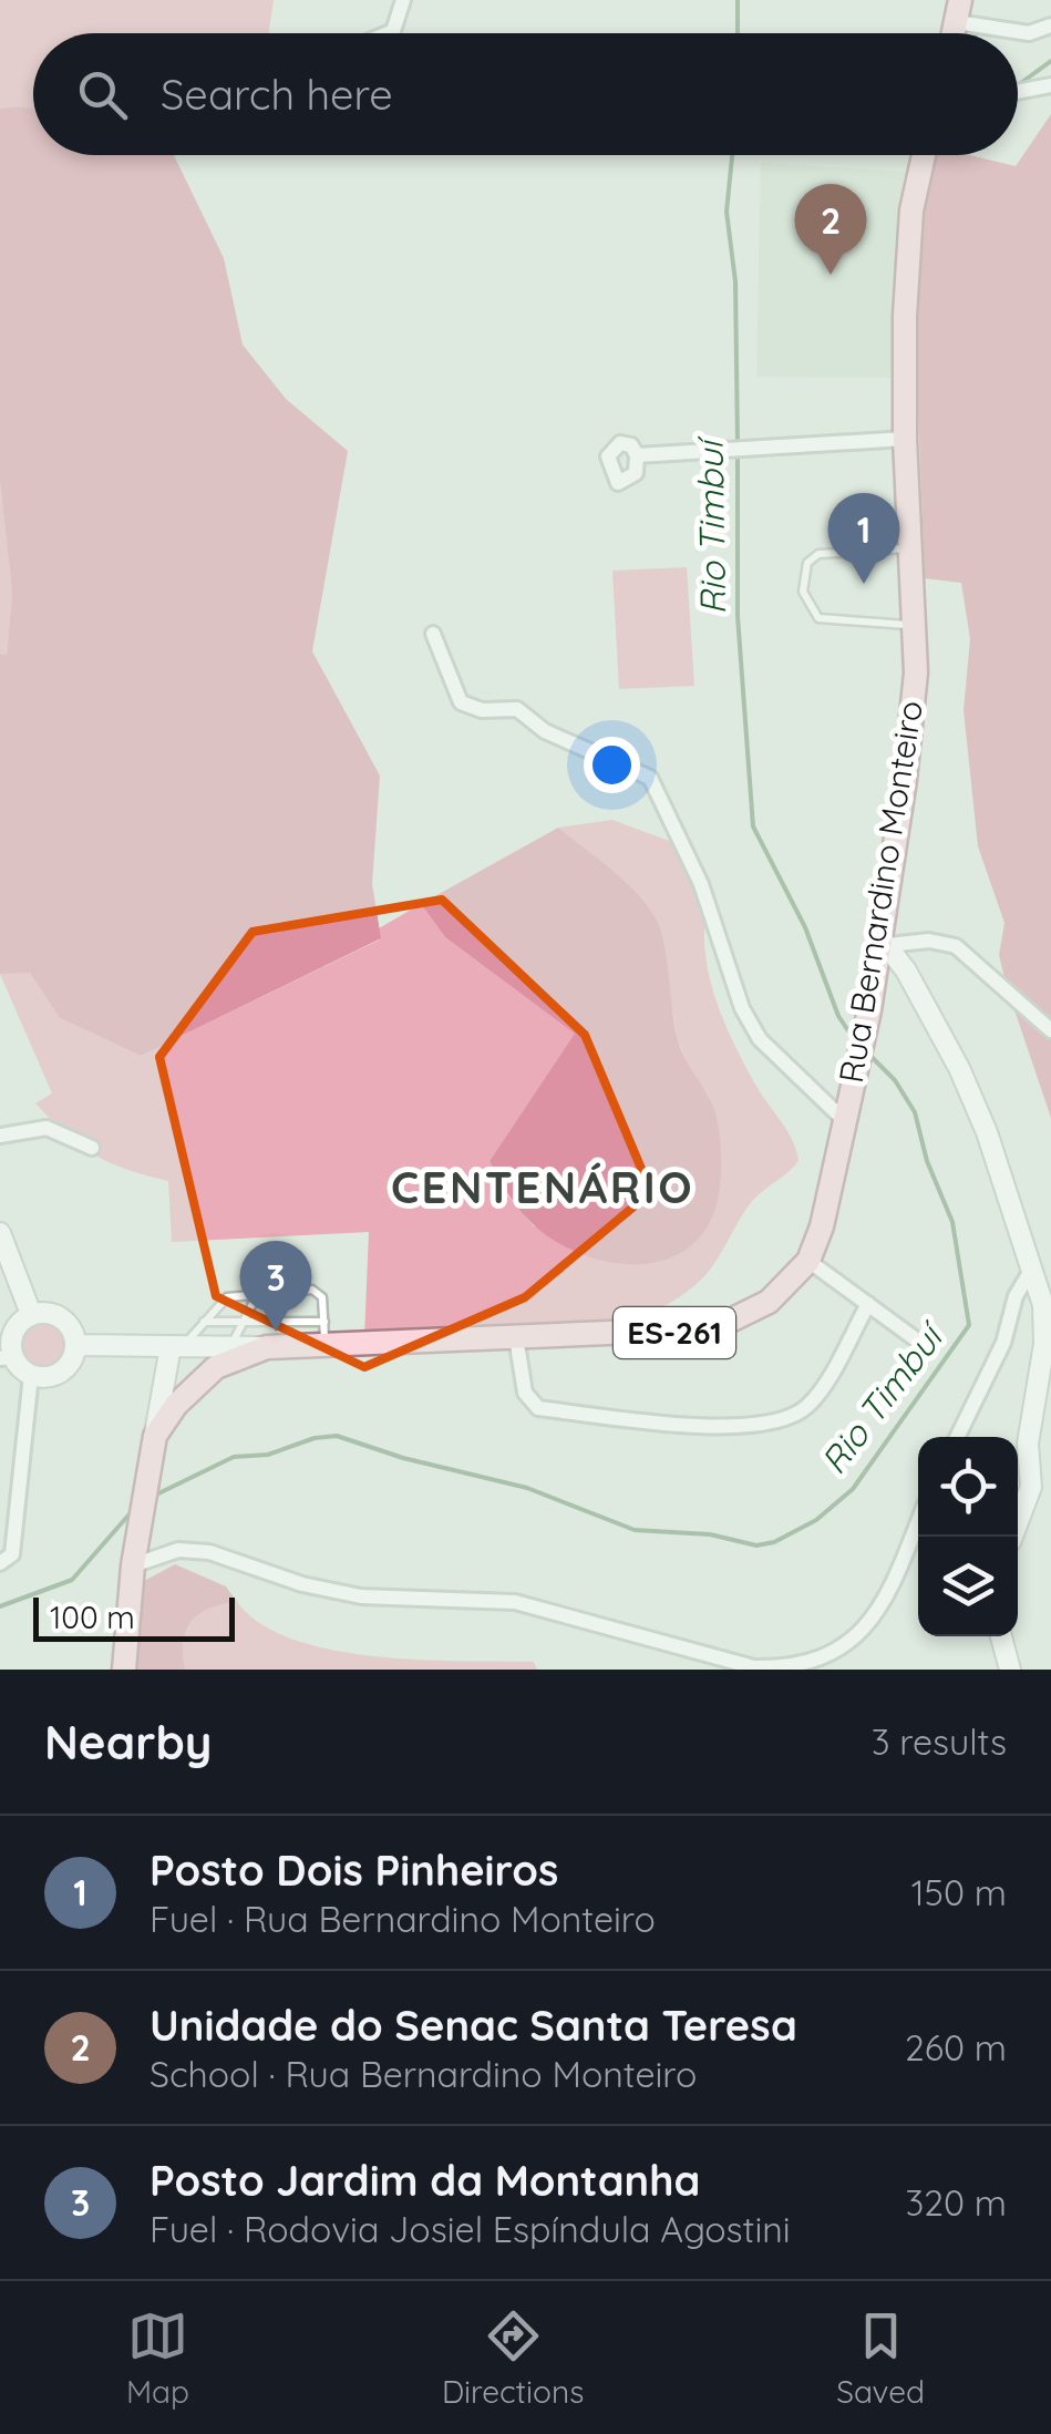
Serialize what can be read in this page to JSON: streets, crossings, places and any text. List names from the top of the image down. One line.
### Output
{"streets":{"main road":["Rua Bernardino Monteiro","ES-261"]},"crossings":[["Rua Bernardino Monteiro","ES-261"]],"districts":["CENTENÁRIO"],"water":["Rio Timbuí"],"scale_bar":"100 m","page":{"search":"Search here","pins":["2","1","3"],"scale":"100 m","heading":["Nearby","3 results"],"list":[{"mark":"1","name":"Posto Dois Pinheiros","note":"Fuel · Rua Bernardino Monteiro","value":"150 m"},{"mark":"2","name":"Unidade do Senac Santa Teresa","note":"School · Rua Bernardino Monteiro","value":"260 m"},{"mark":"3","name":"Posto Jardim da Montanha","note":"Fuel · Rodovia Josiel Espíndula Agostini","value":"320 m"}],"nav":["Map","Directions","Saved"]}}
